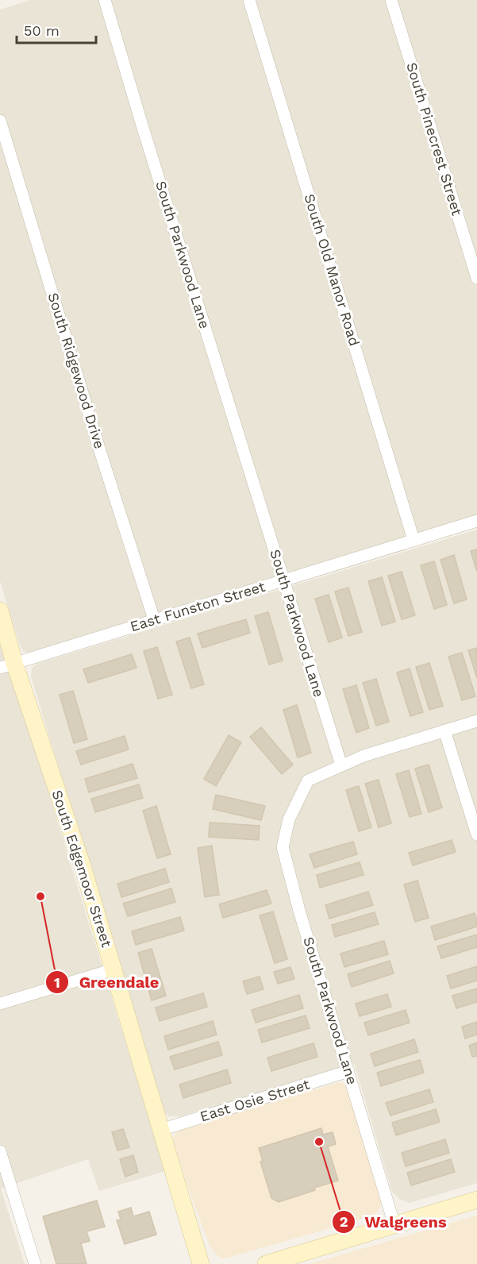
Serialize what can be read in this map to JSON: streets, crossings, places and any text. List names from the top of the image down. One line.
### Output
{"streets":{"street":["South Pinecrest Street","South Parkwood Lane","South Old Manor Road","South Ridgewood Drive","East Funston Street","South Edgemoor Street","East Osie Street"]},"crossings":[["South Parkwood Lane","East Funston Street"],["South Parkwood Lane","East Osie Street"],["South Old Manor Road","East Funston Street"],["South Ridgewood Drive","East Funston Street"],["East Funston Street","South Edgemoor Street"],["South Edgemoor Street","East Osie Street"]],"places":["Greendale","Walgreens"],"scale_bar":"50 m"}
